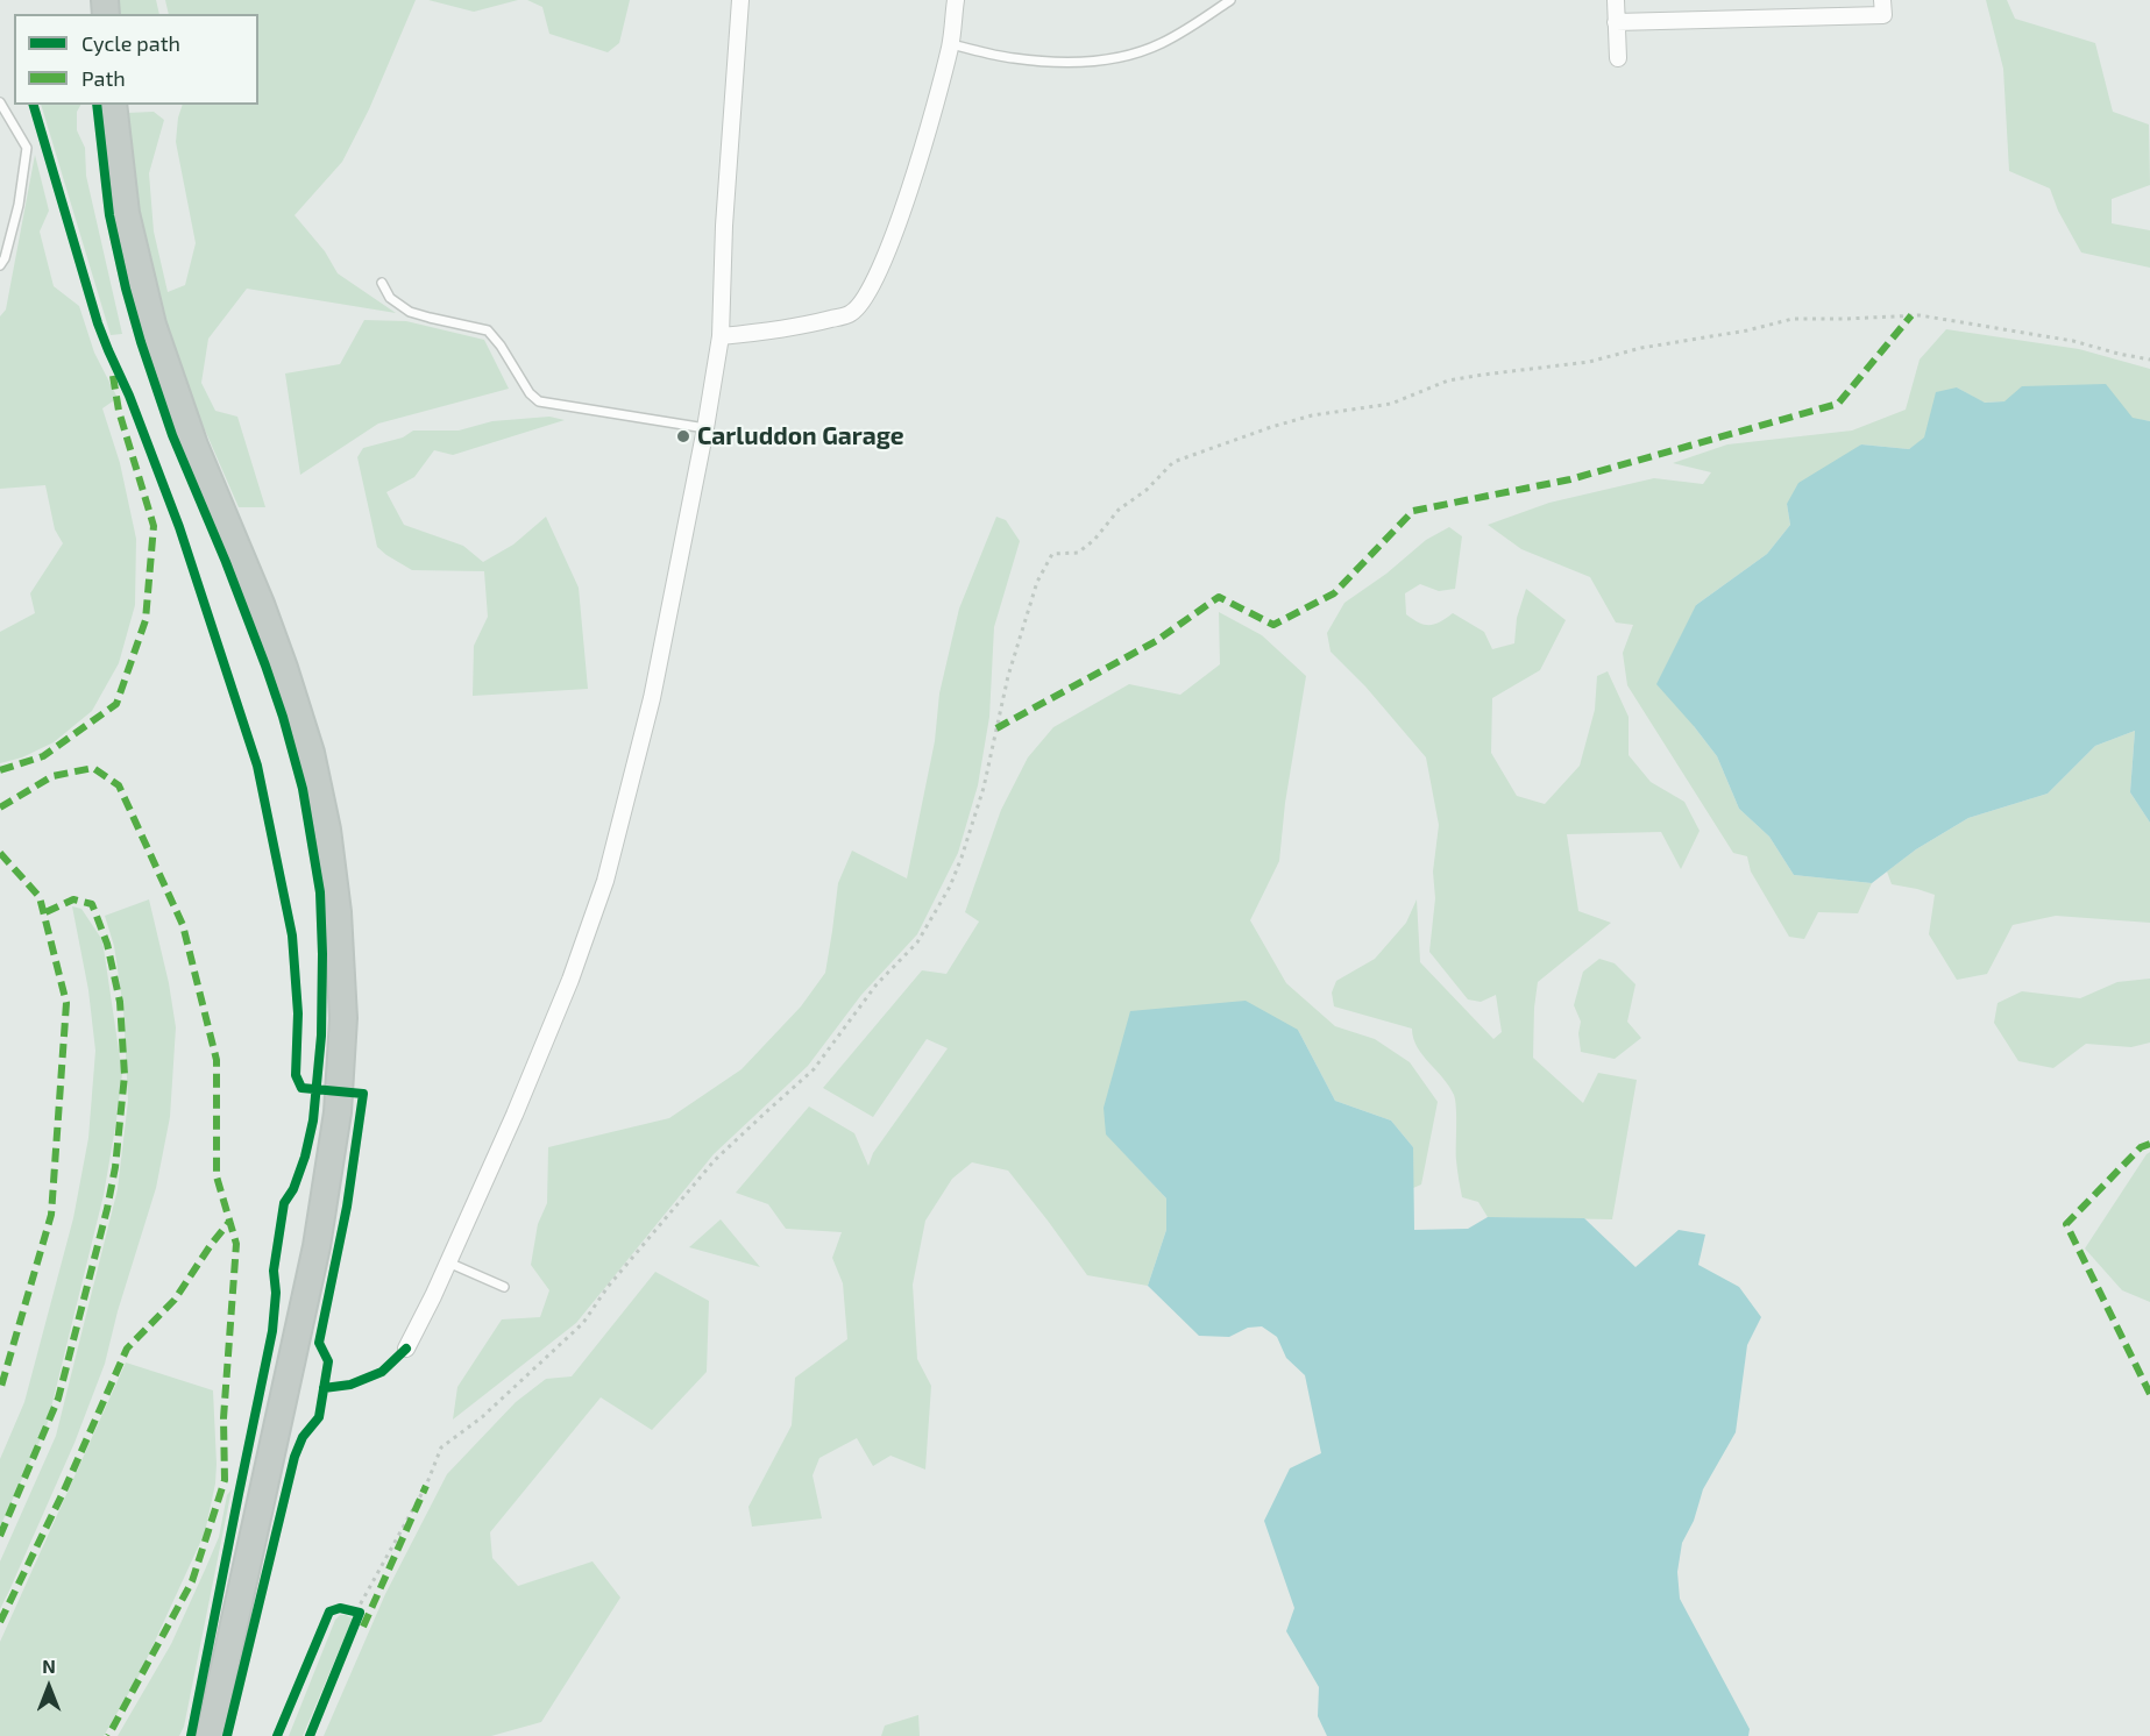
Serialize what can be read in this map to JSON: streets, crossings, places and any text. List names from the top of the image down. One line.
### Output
{"places":["Carluddon Garage"],"legend":["Cycle path","Path"],"north":"top"}
